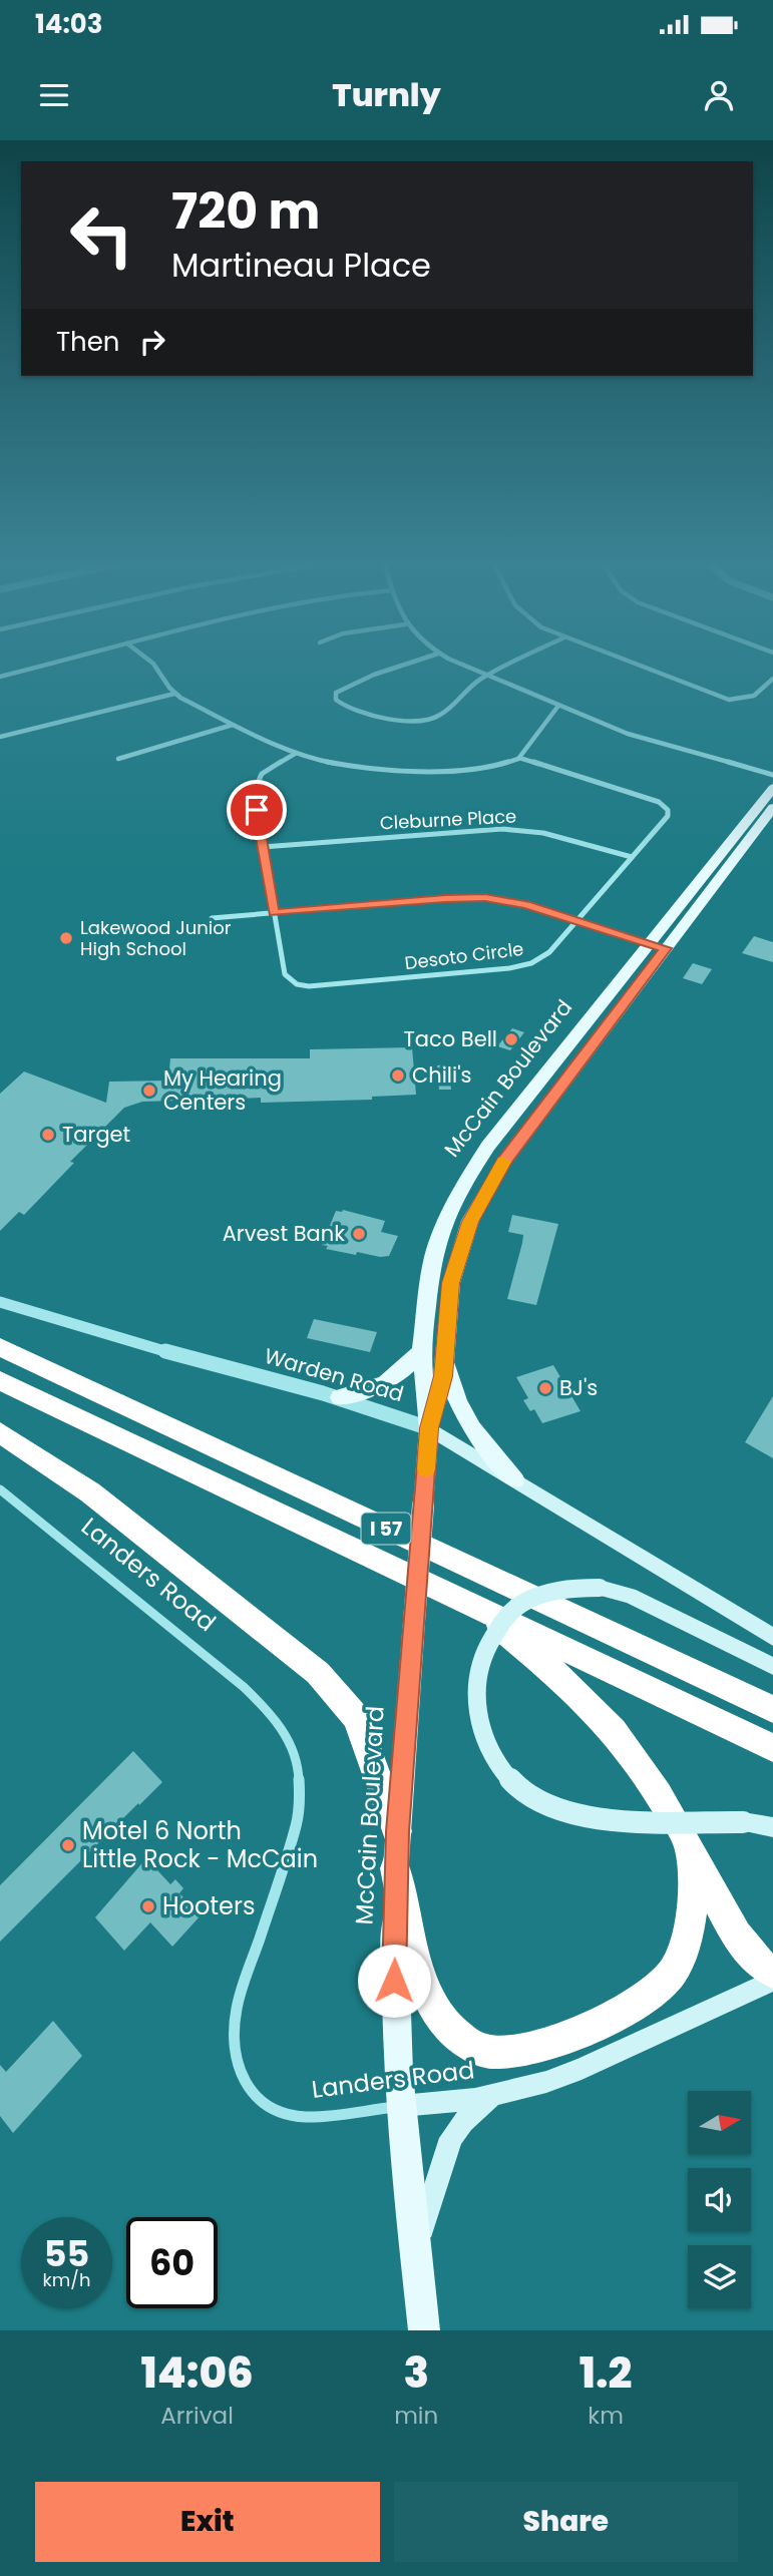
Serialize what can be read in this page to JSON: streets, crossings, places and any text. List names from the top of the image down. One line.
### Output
{"streets":{"highway":["I 57"],"main road":["McCain Boulevard","Warden Road","Landers Road"],"street":["Cleburne Place","Desoto Circle"]},"crossings":[["Cleburne Place","Desoto Circle"],["McCain Boulevard","Warden Road"],["McCain Boulevard","Landers Road"]],"places":["Lakewood Junior High School","Taco Bell","Chili's","My Hearing Centers","Target","Arvest Bank","BJ's","Motel 6 North Little Rock - McCain","Hooters"],"north":"right","page":{"status":"14:03","header":"Turnly","turn":["720 m","Martineau Place"],"then":"Then","speed":"55 km/h","limit":"60","eta":["14:06","Arrival","3","min","1.2","km"],"buttons":["Exit","Share"]}}
